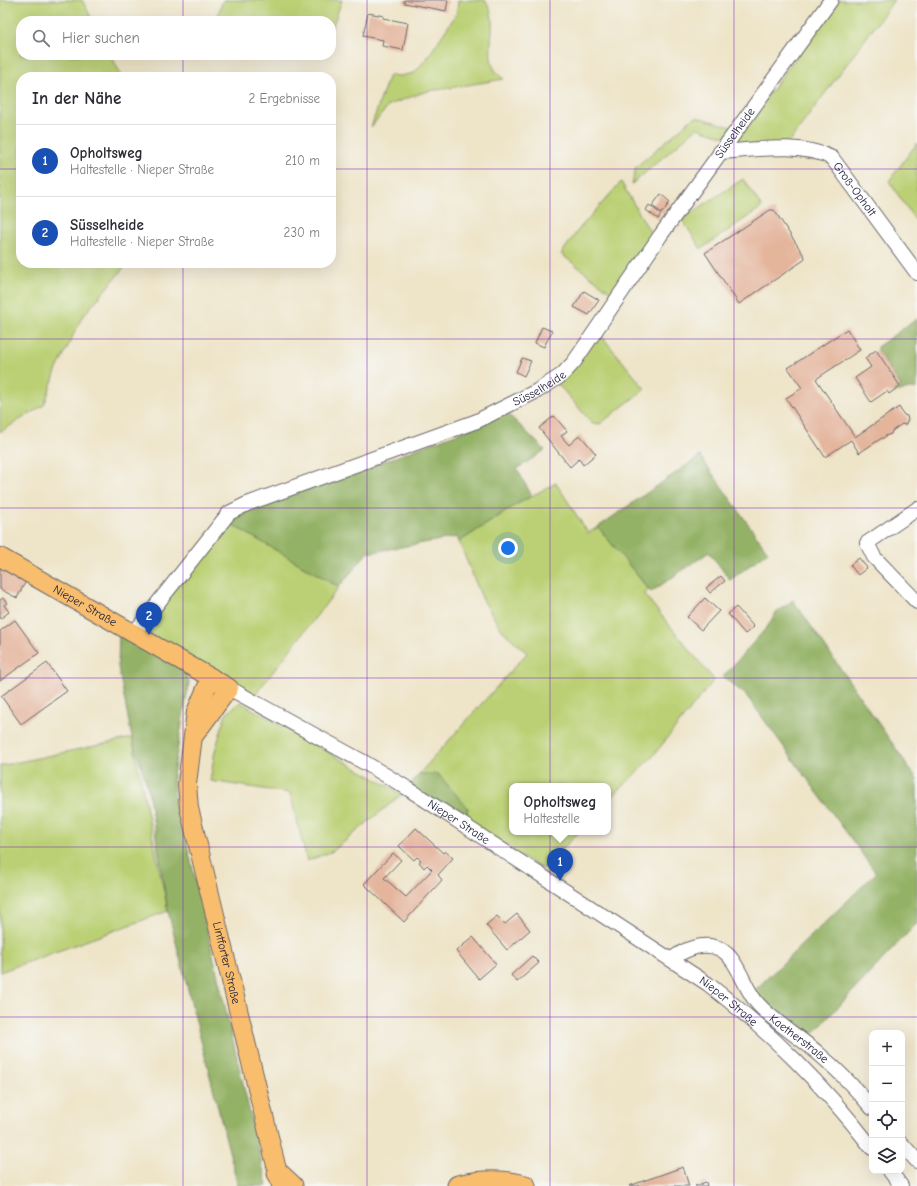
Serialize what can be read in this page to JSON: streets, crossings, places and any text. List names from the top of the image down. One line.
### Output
{"streets":{"main road":["Nieper Straße","Lintforter Straße"],"street":["Süsselheide","Groß-Opholt","Kaetherstraße"]},"crossings":[["Süsselheide","Groß-Opholt"],["Süsselheide","Nieper Straße"],["Nieper Straße","Lintforter Straße"],["Nieper Straße","Kaetherstraße"]],"page":{"search":"Hier suchen","heading":["In der Nähe","2 Ergebnisse"],"list":[{"mark":"1","name":"Opholtsweg","note":"Haltestelle · Nieper Straße","value":"210 m"},{"mark":"2","name":"Süsselheide","note":"Haltestelle · Nieper Straße","value":"230 m"}],"pins":["2","1"],"popup":["Opholtsweg","Haltestelle"],"map_buttons":["+","−"]}}
